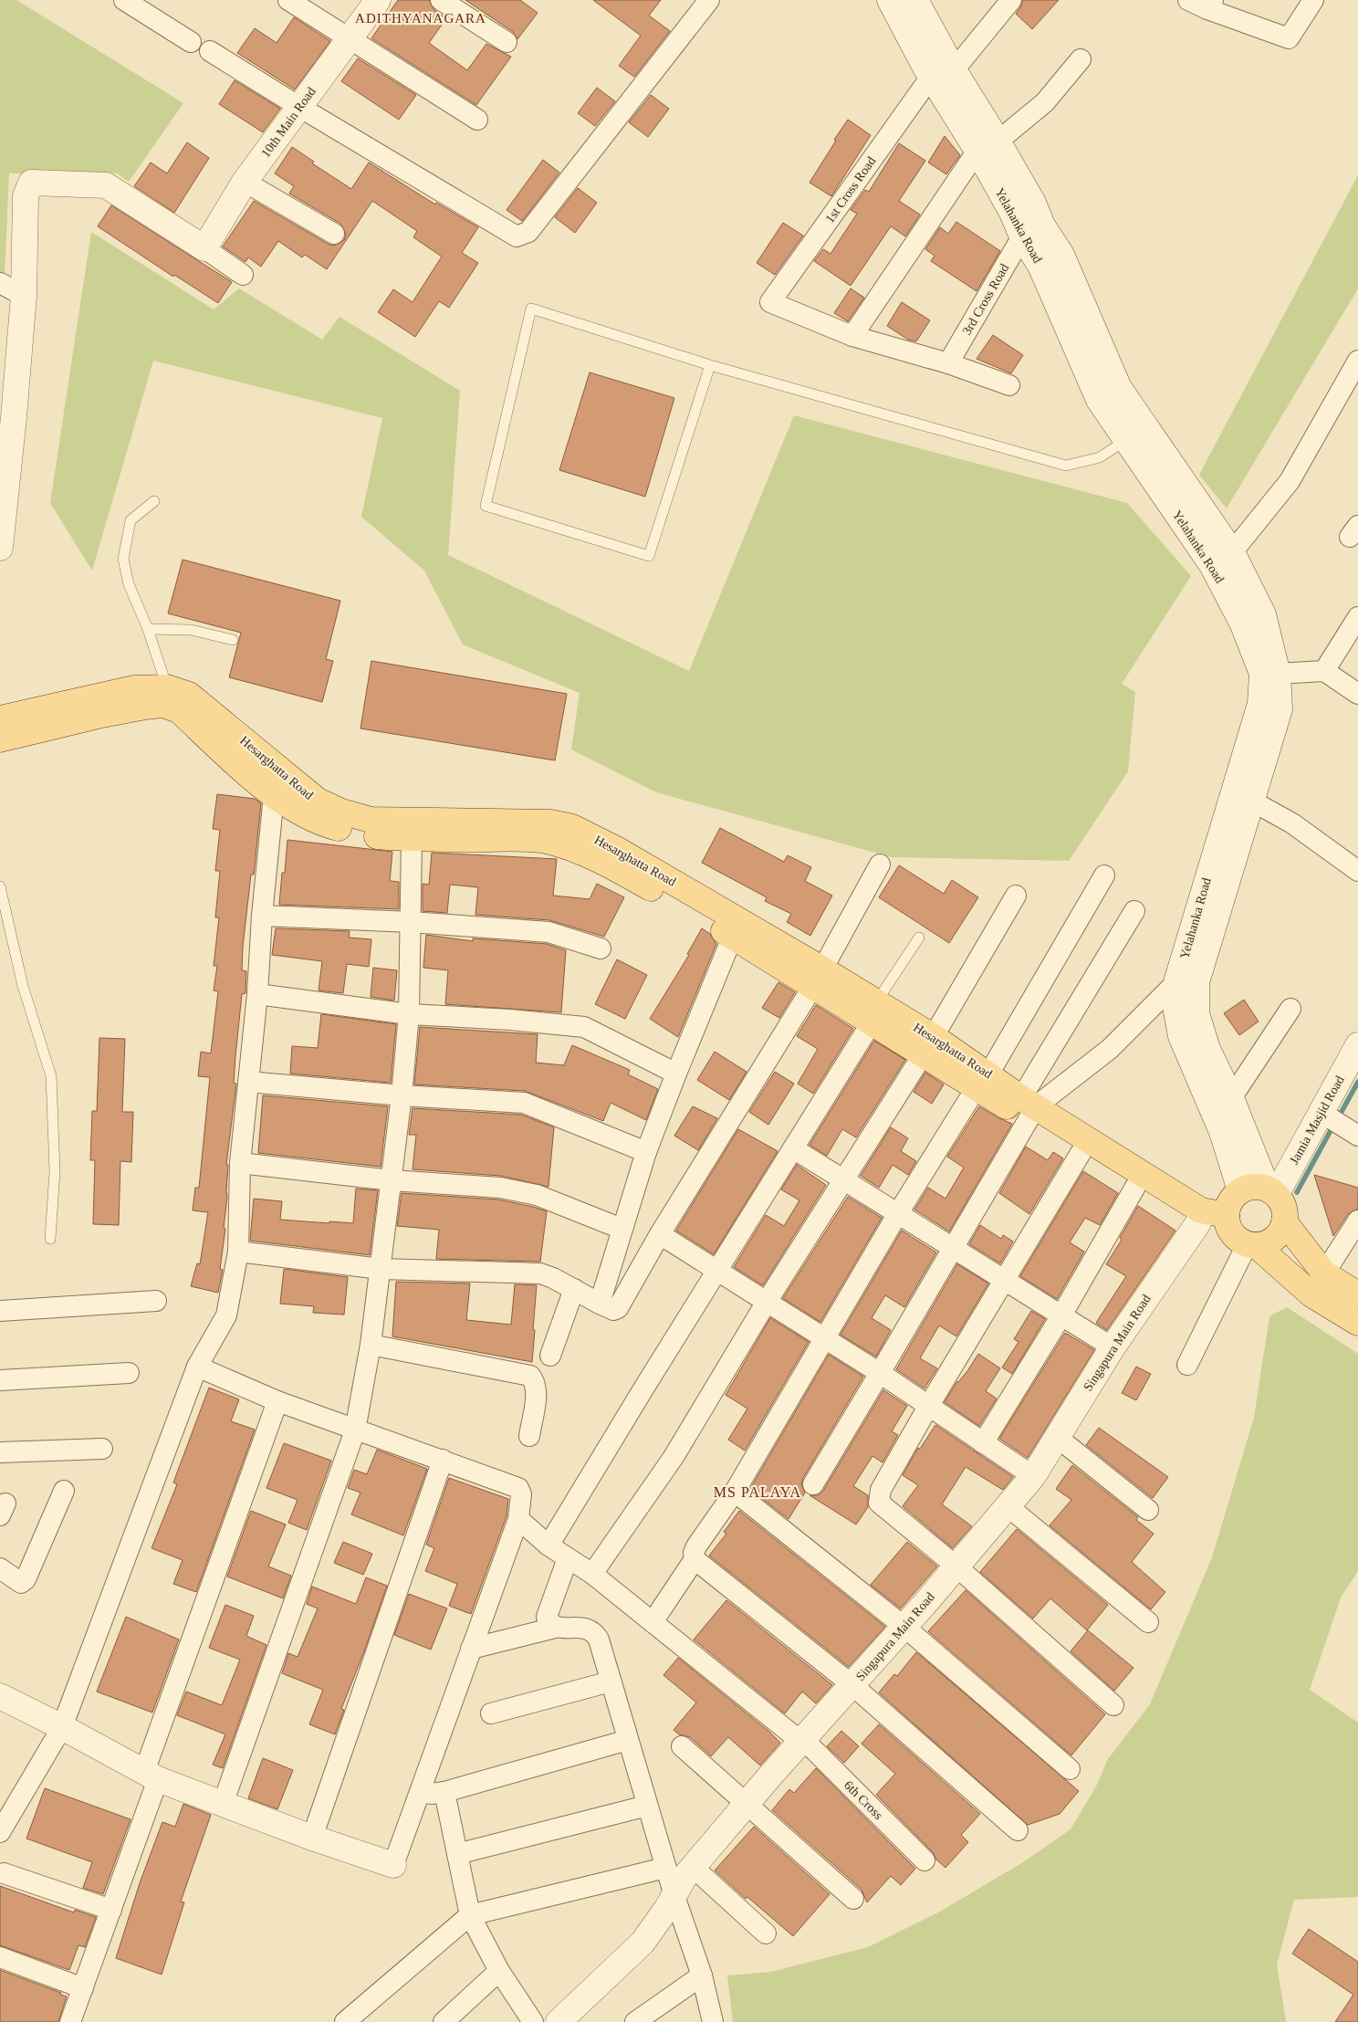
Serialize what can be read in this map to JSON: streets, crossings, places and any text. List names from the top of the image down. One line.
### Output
{"streets":{"main road":["10th Main Road","Yelahanka Road","Hesarghatta Road","Jamia Masjid Road","Singapura Main Road"],"street":["1st Cross Road","3rd Cross Road","6th Cross"]},"crossings":[["1st Cross Road","Yelahanka Road"],["Yelahanka Road","3rd Cross Road"],["Yelahanka Road","Hesarghatta Road"],["Yelahanka Road","Jamia Masjid Road"],["Yelahanka Road","Singapura Main Road"],["Hesarghatta Road","Jamia Masjid Road"],["Hesarghatta Road","Singapura Main Road"],["Jamia Masjid Road","Singapura Main Road"],["Singapura Main Road","6th Cross"]],"districts":["ADITHYANAGARA","MS PALAYA"]}
